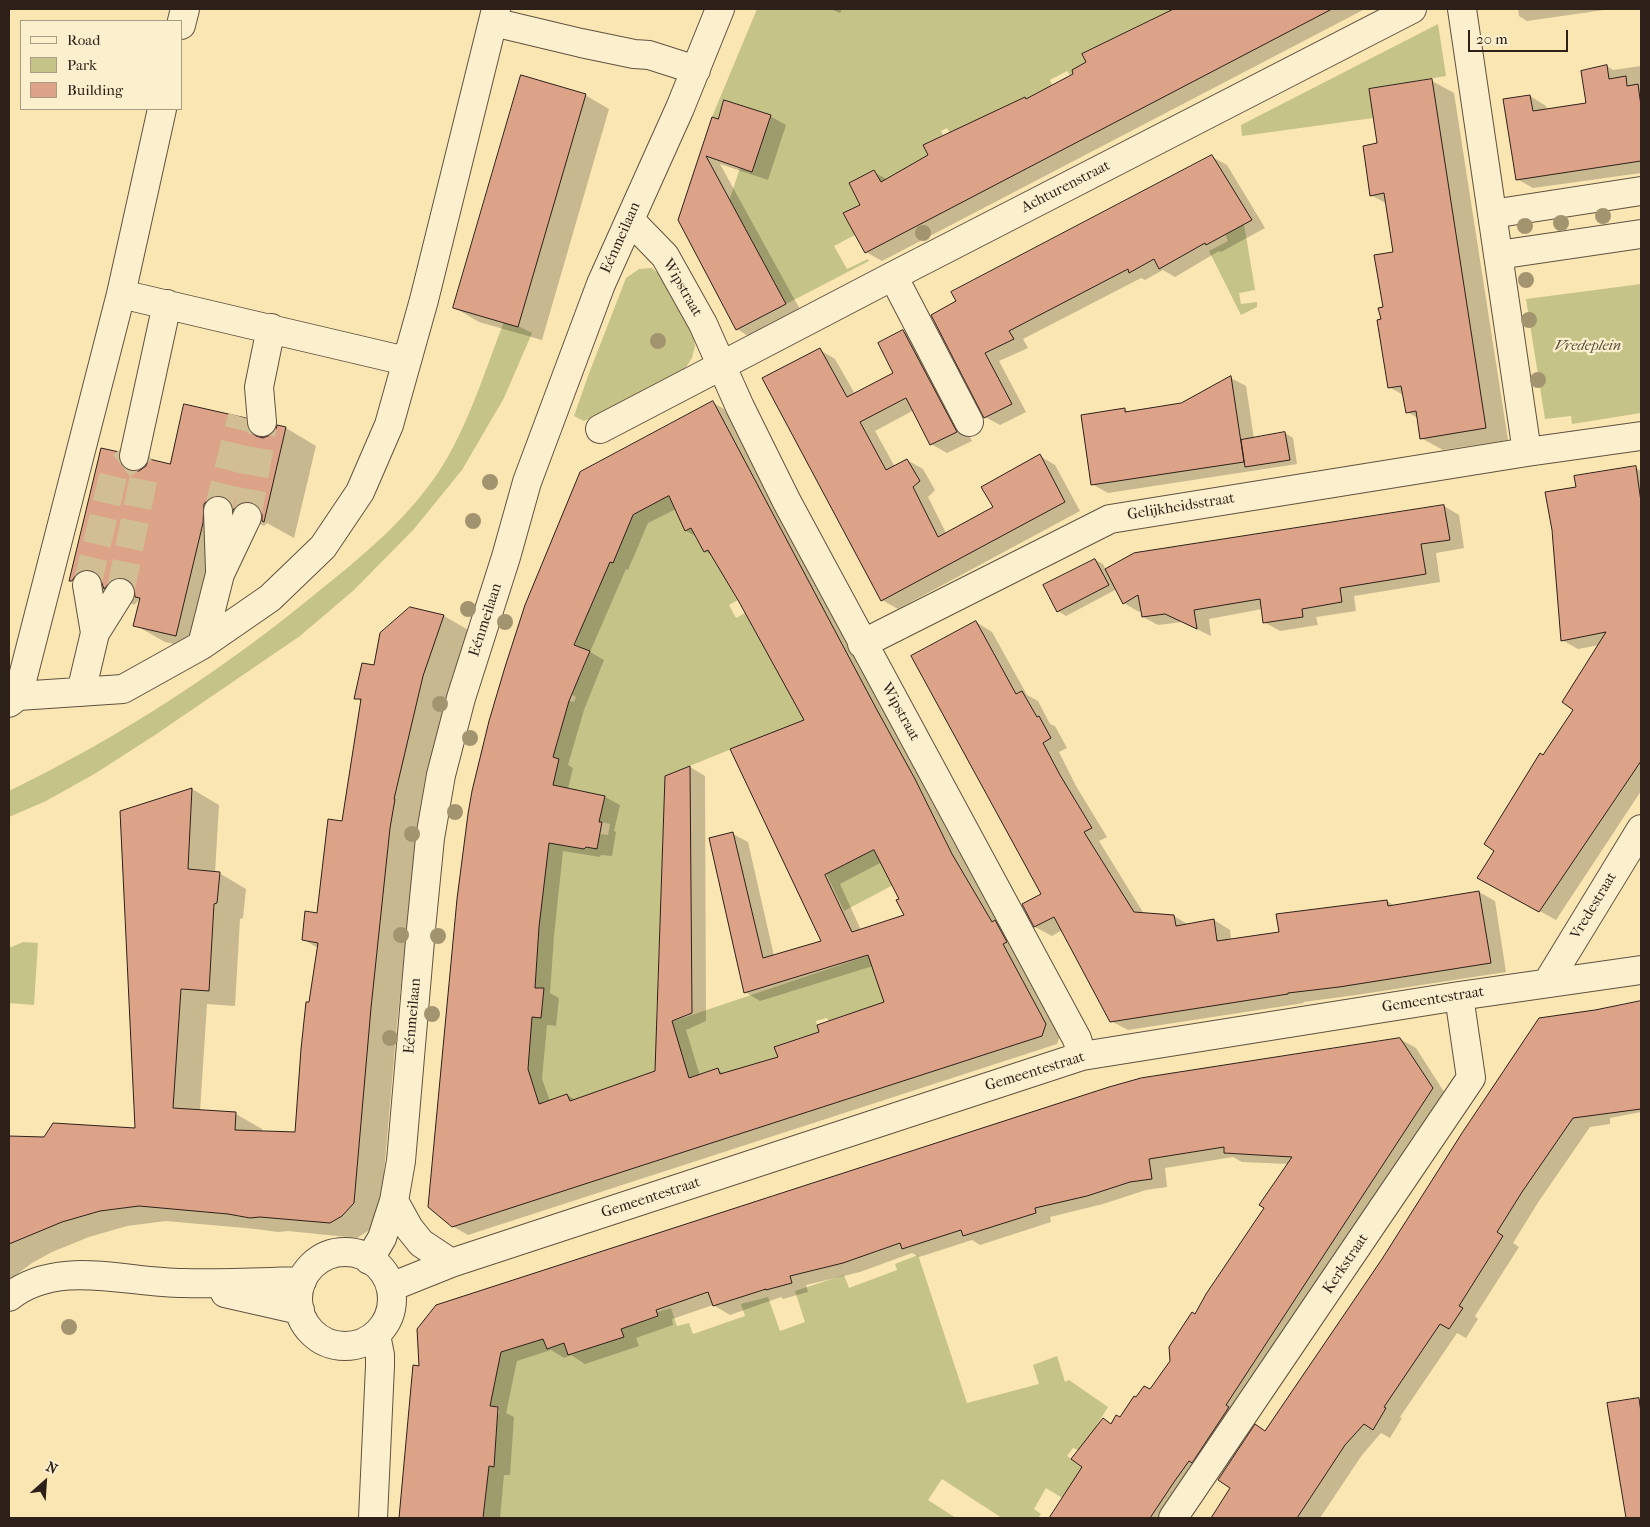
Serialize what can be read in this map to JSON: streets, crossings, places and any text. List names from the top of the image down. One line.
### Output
{"streets":{"street":["Achturenstraat","Eénmeilaan","Wipstraat","Gelijkheidsstraat","Vredestraat","Gemeentestraat","Kerkstraat"]},"crossings":[["Achturenstraat","Wipstraat"],["Eénmeilaan","Wipstraat"],["Eénmeilaan","Gemeentestraat"],["Wipstraat","Gelijkheidsstraat"],["Wipstraat","Gemeentestraat"],["Vredestraat","Gemeentestraat"],["Gemeentestraat","Kerkstraat"]],"parks":["Vredeplein"],"legend":["Road","Park","Building"],"scale_bar":"20 m","north":"top right"}
